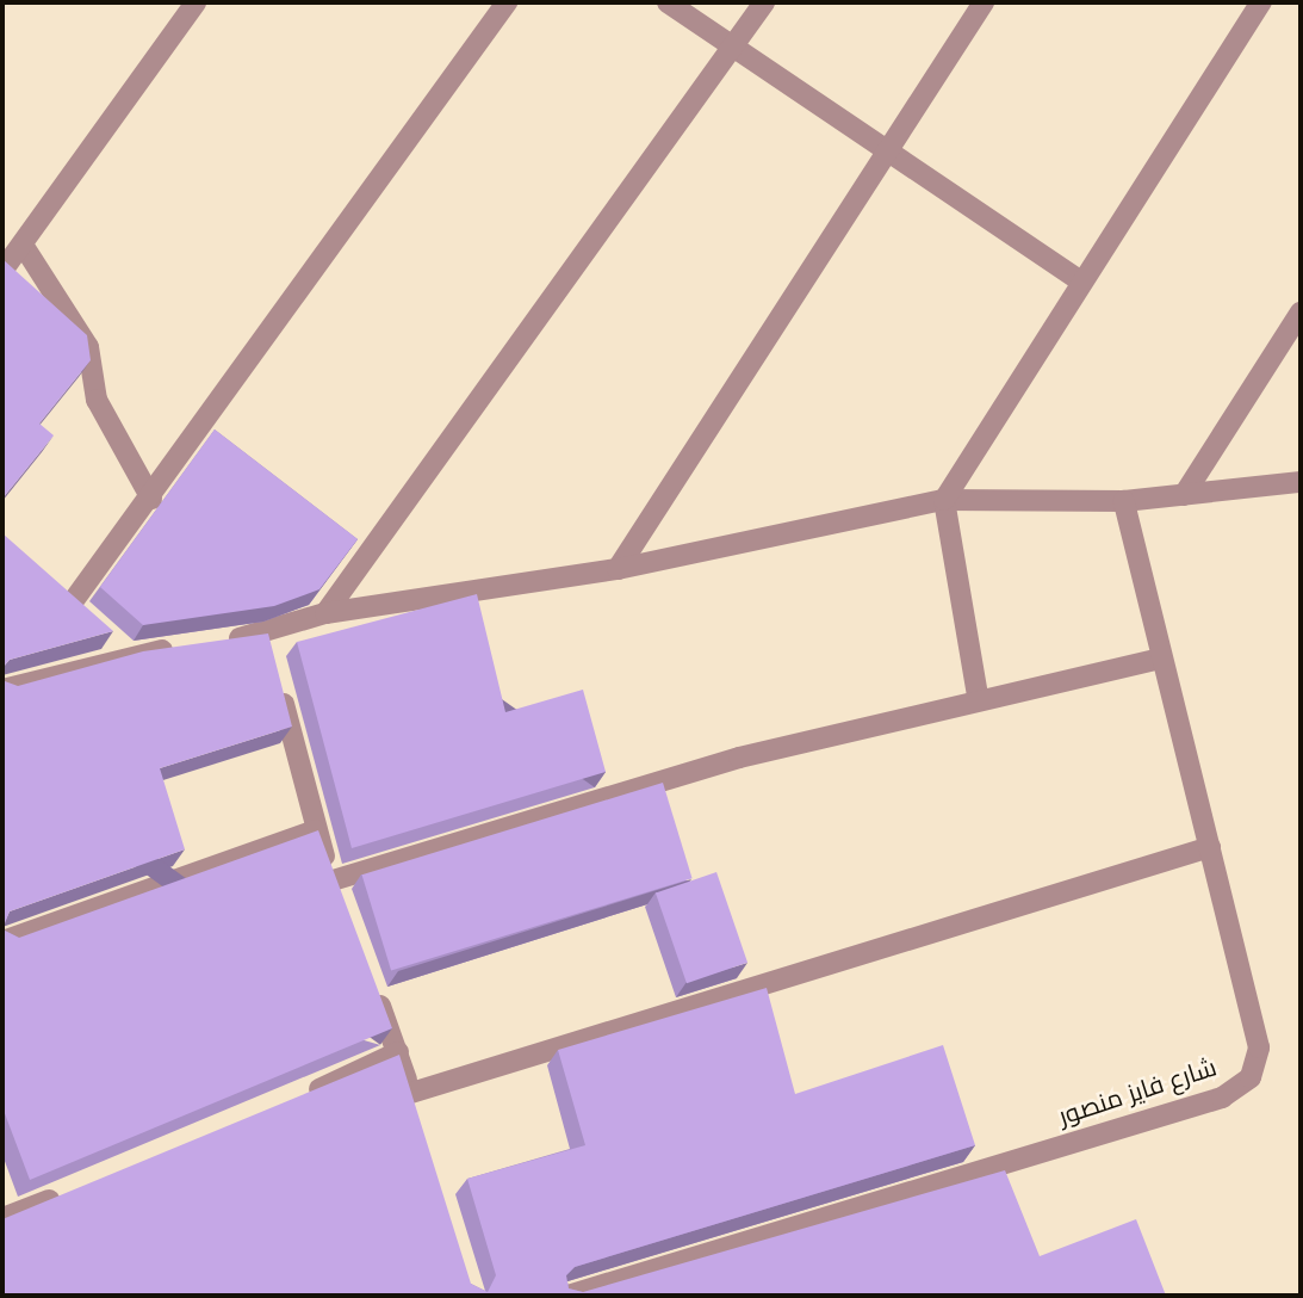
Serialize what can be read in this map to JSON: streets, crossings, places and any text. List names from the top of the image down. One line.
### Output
{"streets":{"street":["شارع فايز منصور"]}}
